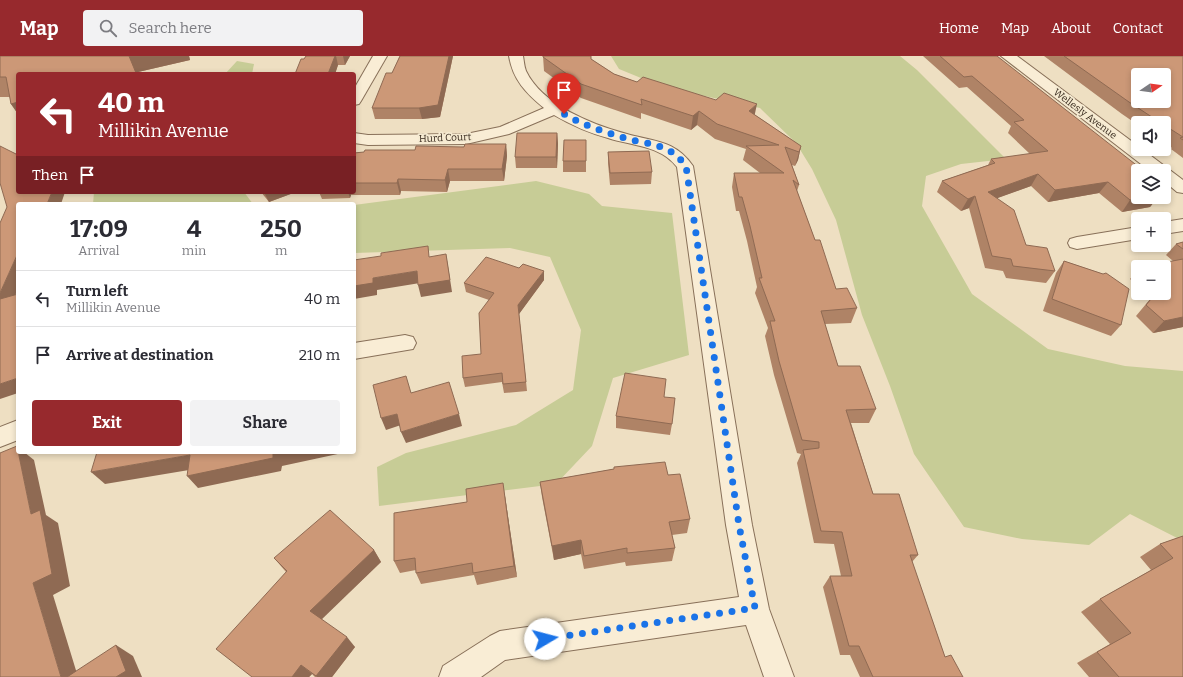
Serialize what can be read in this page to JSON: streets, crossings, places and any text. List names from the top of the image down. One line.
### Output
{"streets":{"street":["Wellesly Avenue","Hurd Court"]},"north":"right","page":{"header":"Map","search":"Search here","nav":["Home","Map","About","Contact"],"map_buttons":["+","−"],"turn":["40 m","Millikin Avenue"],"then":"Then","eta":["17:09","Arrival","4","min","250","m"],"list":[{"name":"Turn left","note":"Millikin Avenue","value":"40 m"},{"name":"Arrive at destination","value":"210 m"}],"buttons":["Exit","Share"]}}
